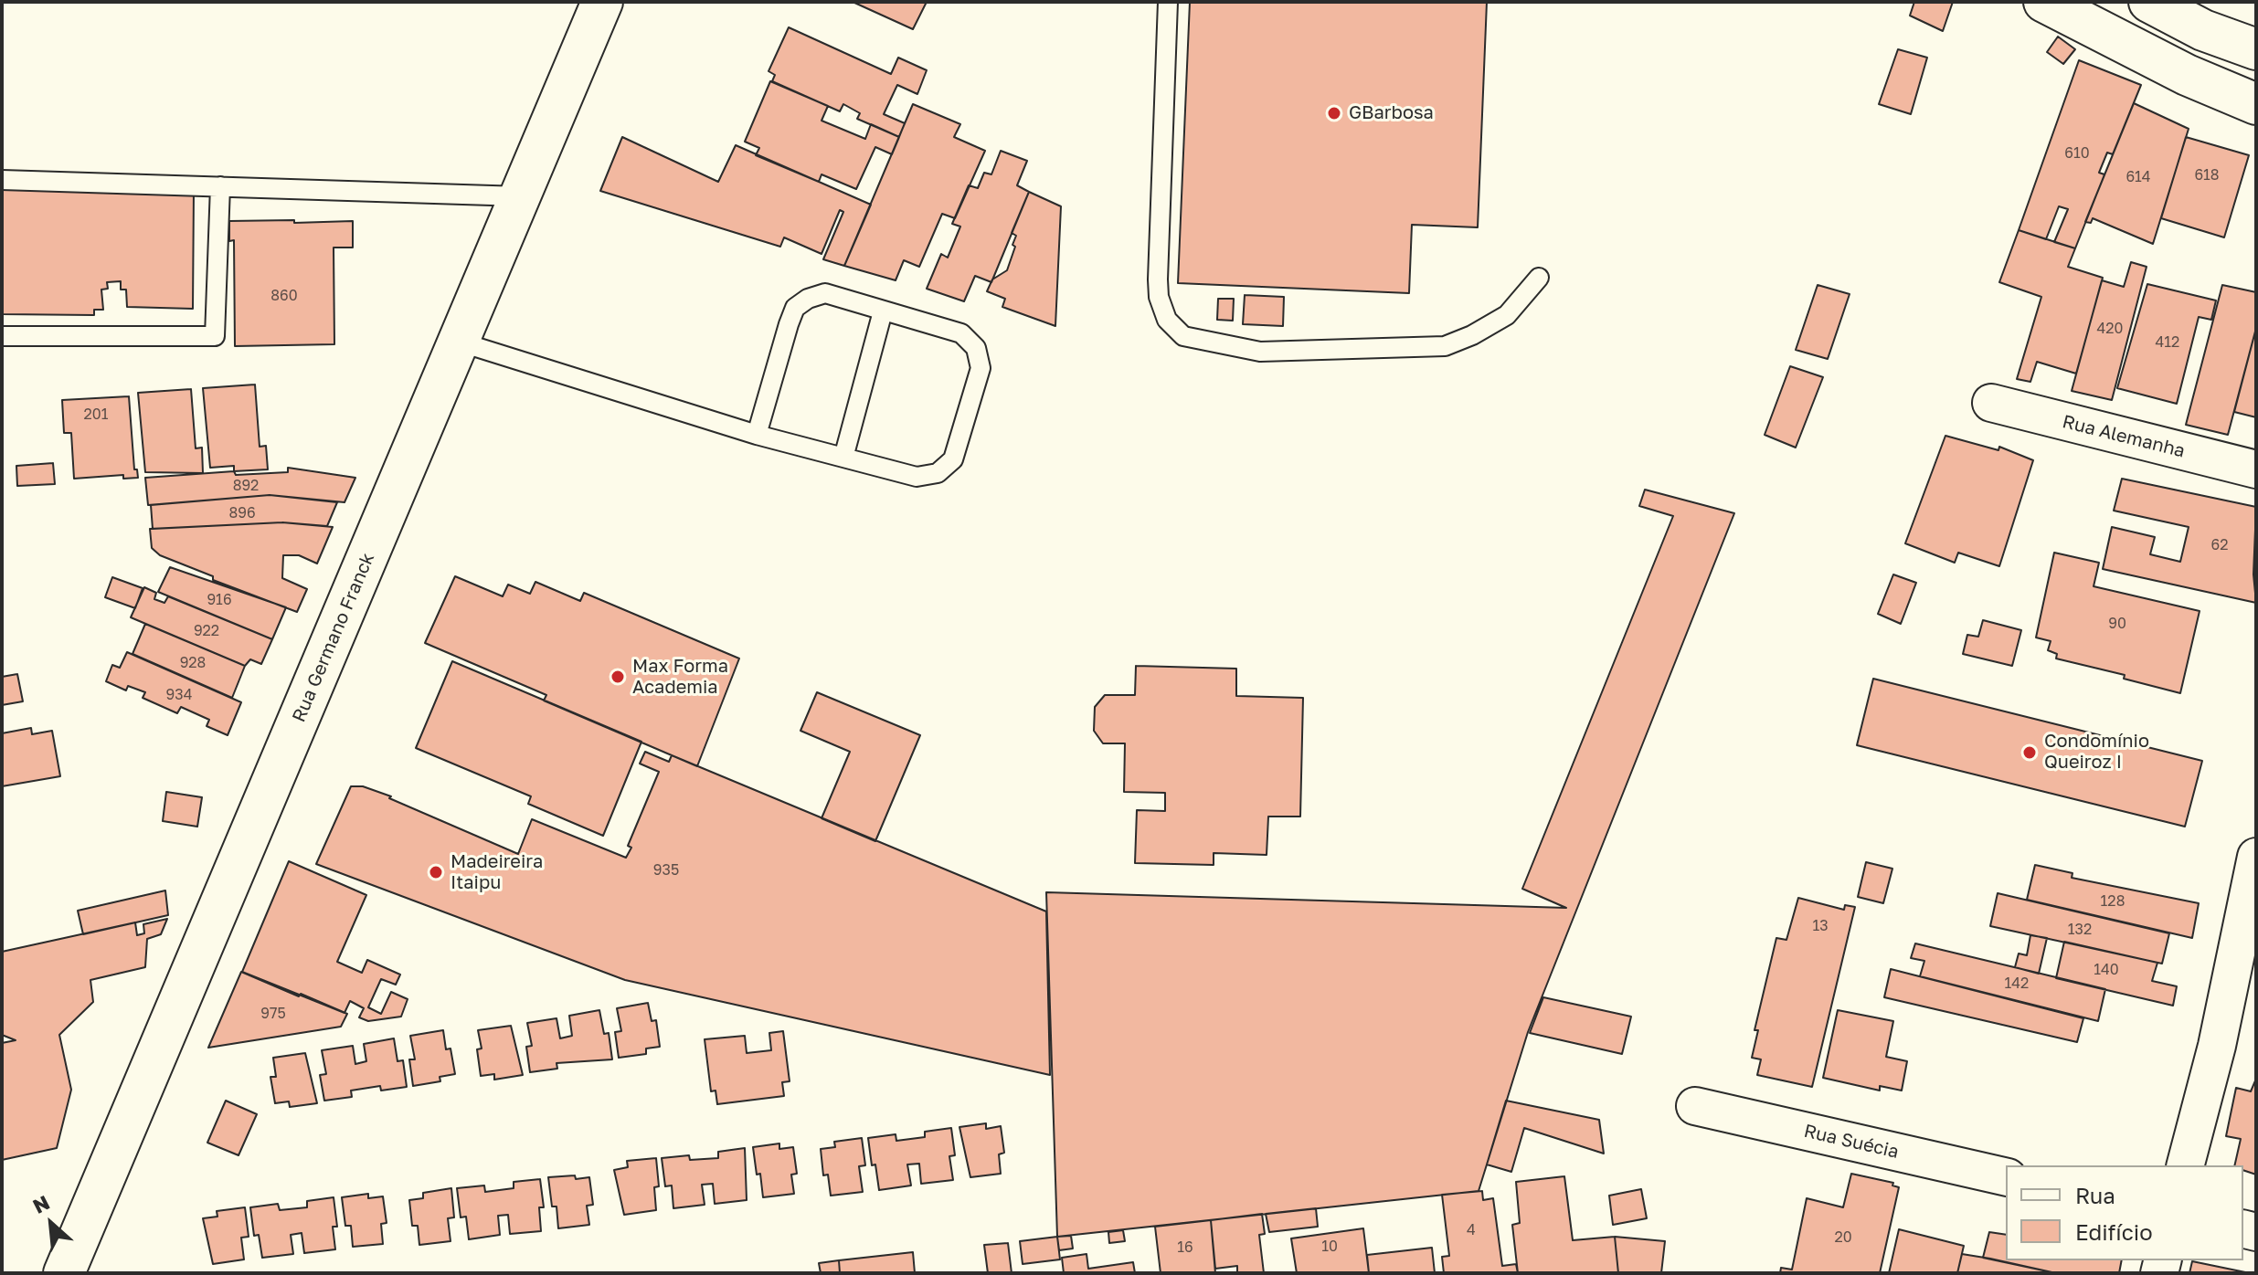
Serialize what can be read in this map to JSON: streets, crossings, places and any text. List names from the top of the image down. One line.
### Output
{"streets":{"main road":["Rua Germano Franck"],"street":["Rua Alemanha","Rua Suécia"]},"places":["GBarbosa","Max Forma Academia","Condomínio Queiroz I","Madeireira Itaipu"],"house_numbers":["610","618","614","860","420","412","201","892","896","62","916","90","922","928","934","935","128","13","132","140","142","975","4","20","10","16"],"legend":["Rua","Edifício"],"north":"top left"}
